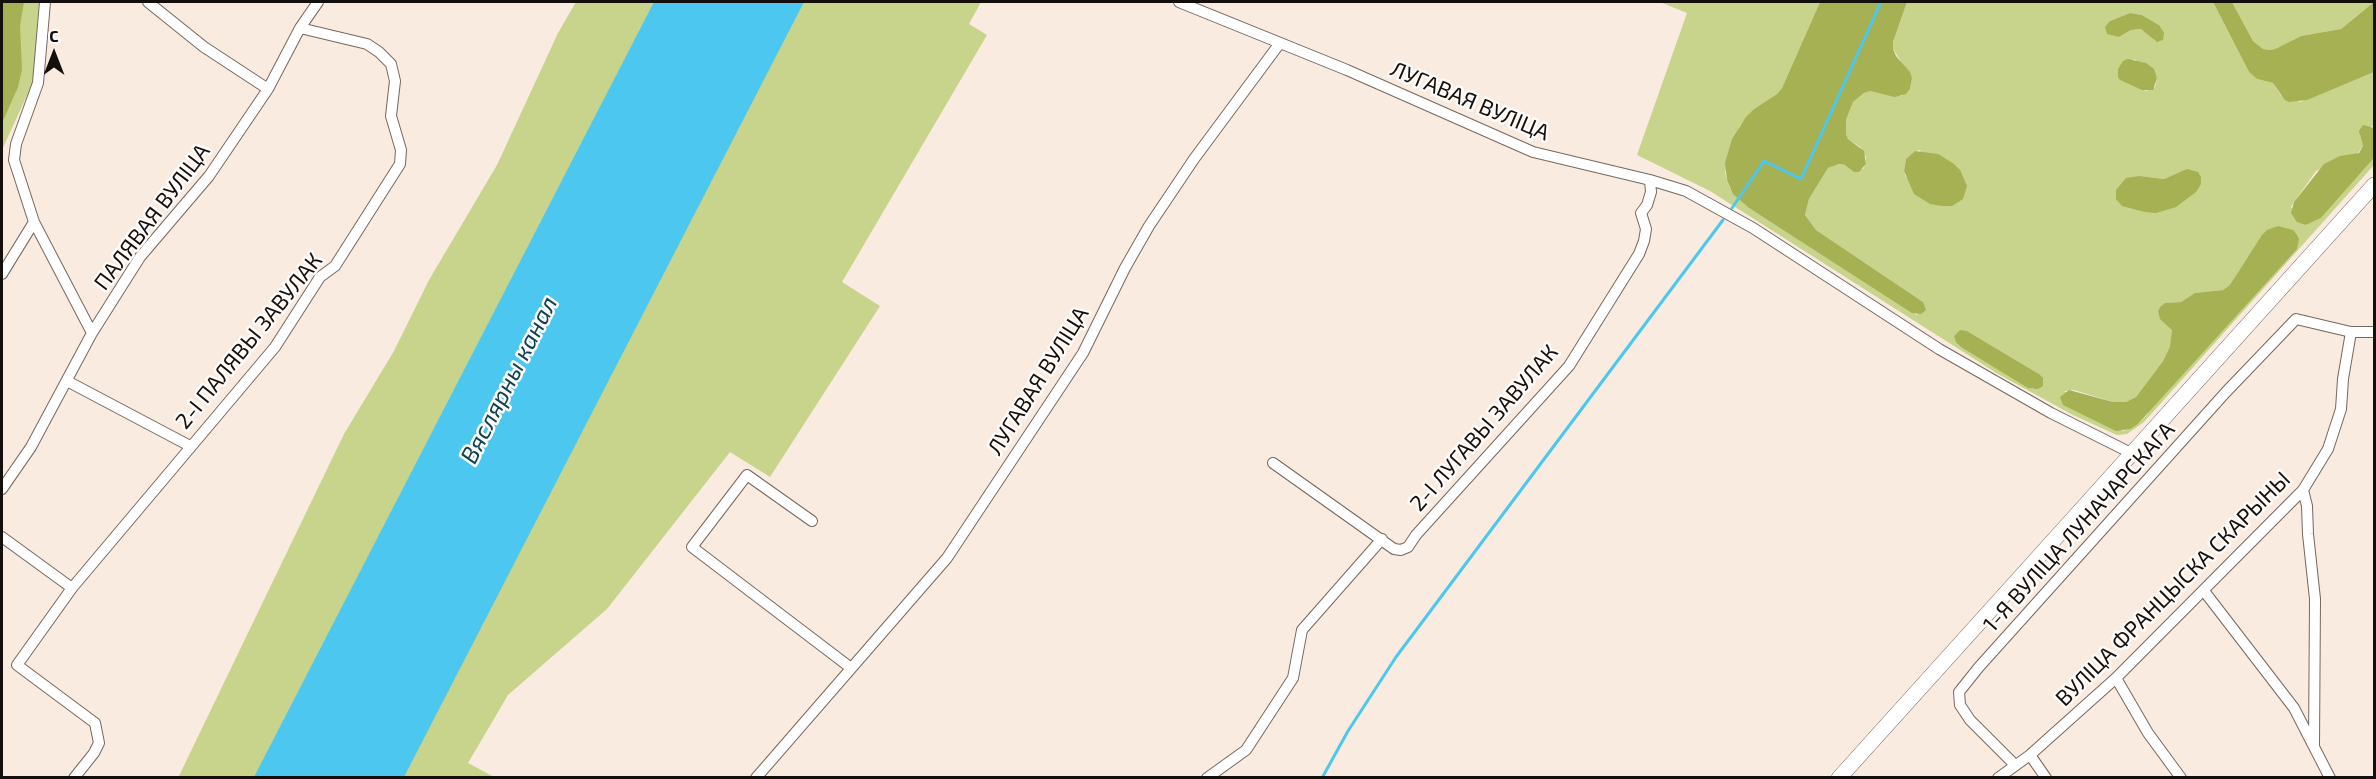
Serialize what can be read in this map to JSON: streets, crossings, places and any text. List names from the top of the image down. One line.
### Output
{"streets":{"street":["ЛУГАВАЯ ВУЛІЦА","ПАЛЯВАЯ ВУЛІЦА","2-І ПАЛЯВЫ ЗАВУЛАК","2-І ЛУГАВЫ ЗАВУЛАК","1-Я ВУЛІЦА ЛУНАЧАРСКАГА","ВУЛІЦА ФРАНЦЫСКА СКАРЫНЫ"]},"crossings":[["ЛУГАВАЯ ВУЛІЦА","2-І ЛУГАВЫ ЗАВУЛАК"],["ПАЛЯВАЯ ВУЛІЦА","2-І ПАЛЯВЫ ЗАВУЛАК"],["1-Я ВУЛІЦА ЛУНАЧАРСКАГА","ВУЛІЦА ФРАНЦЫСКА СКАРЫНЫ"]],"water":["Вяслярны канал"],"north":"top"}
